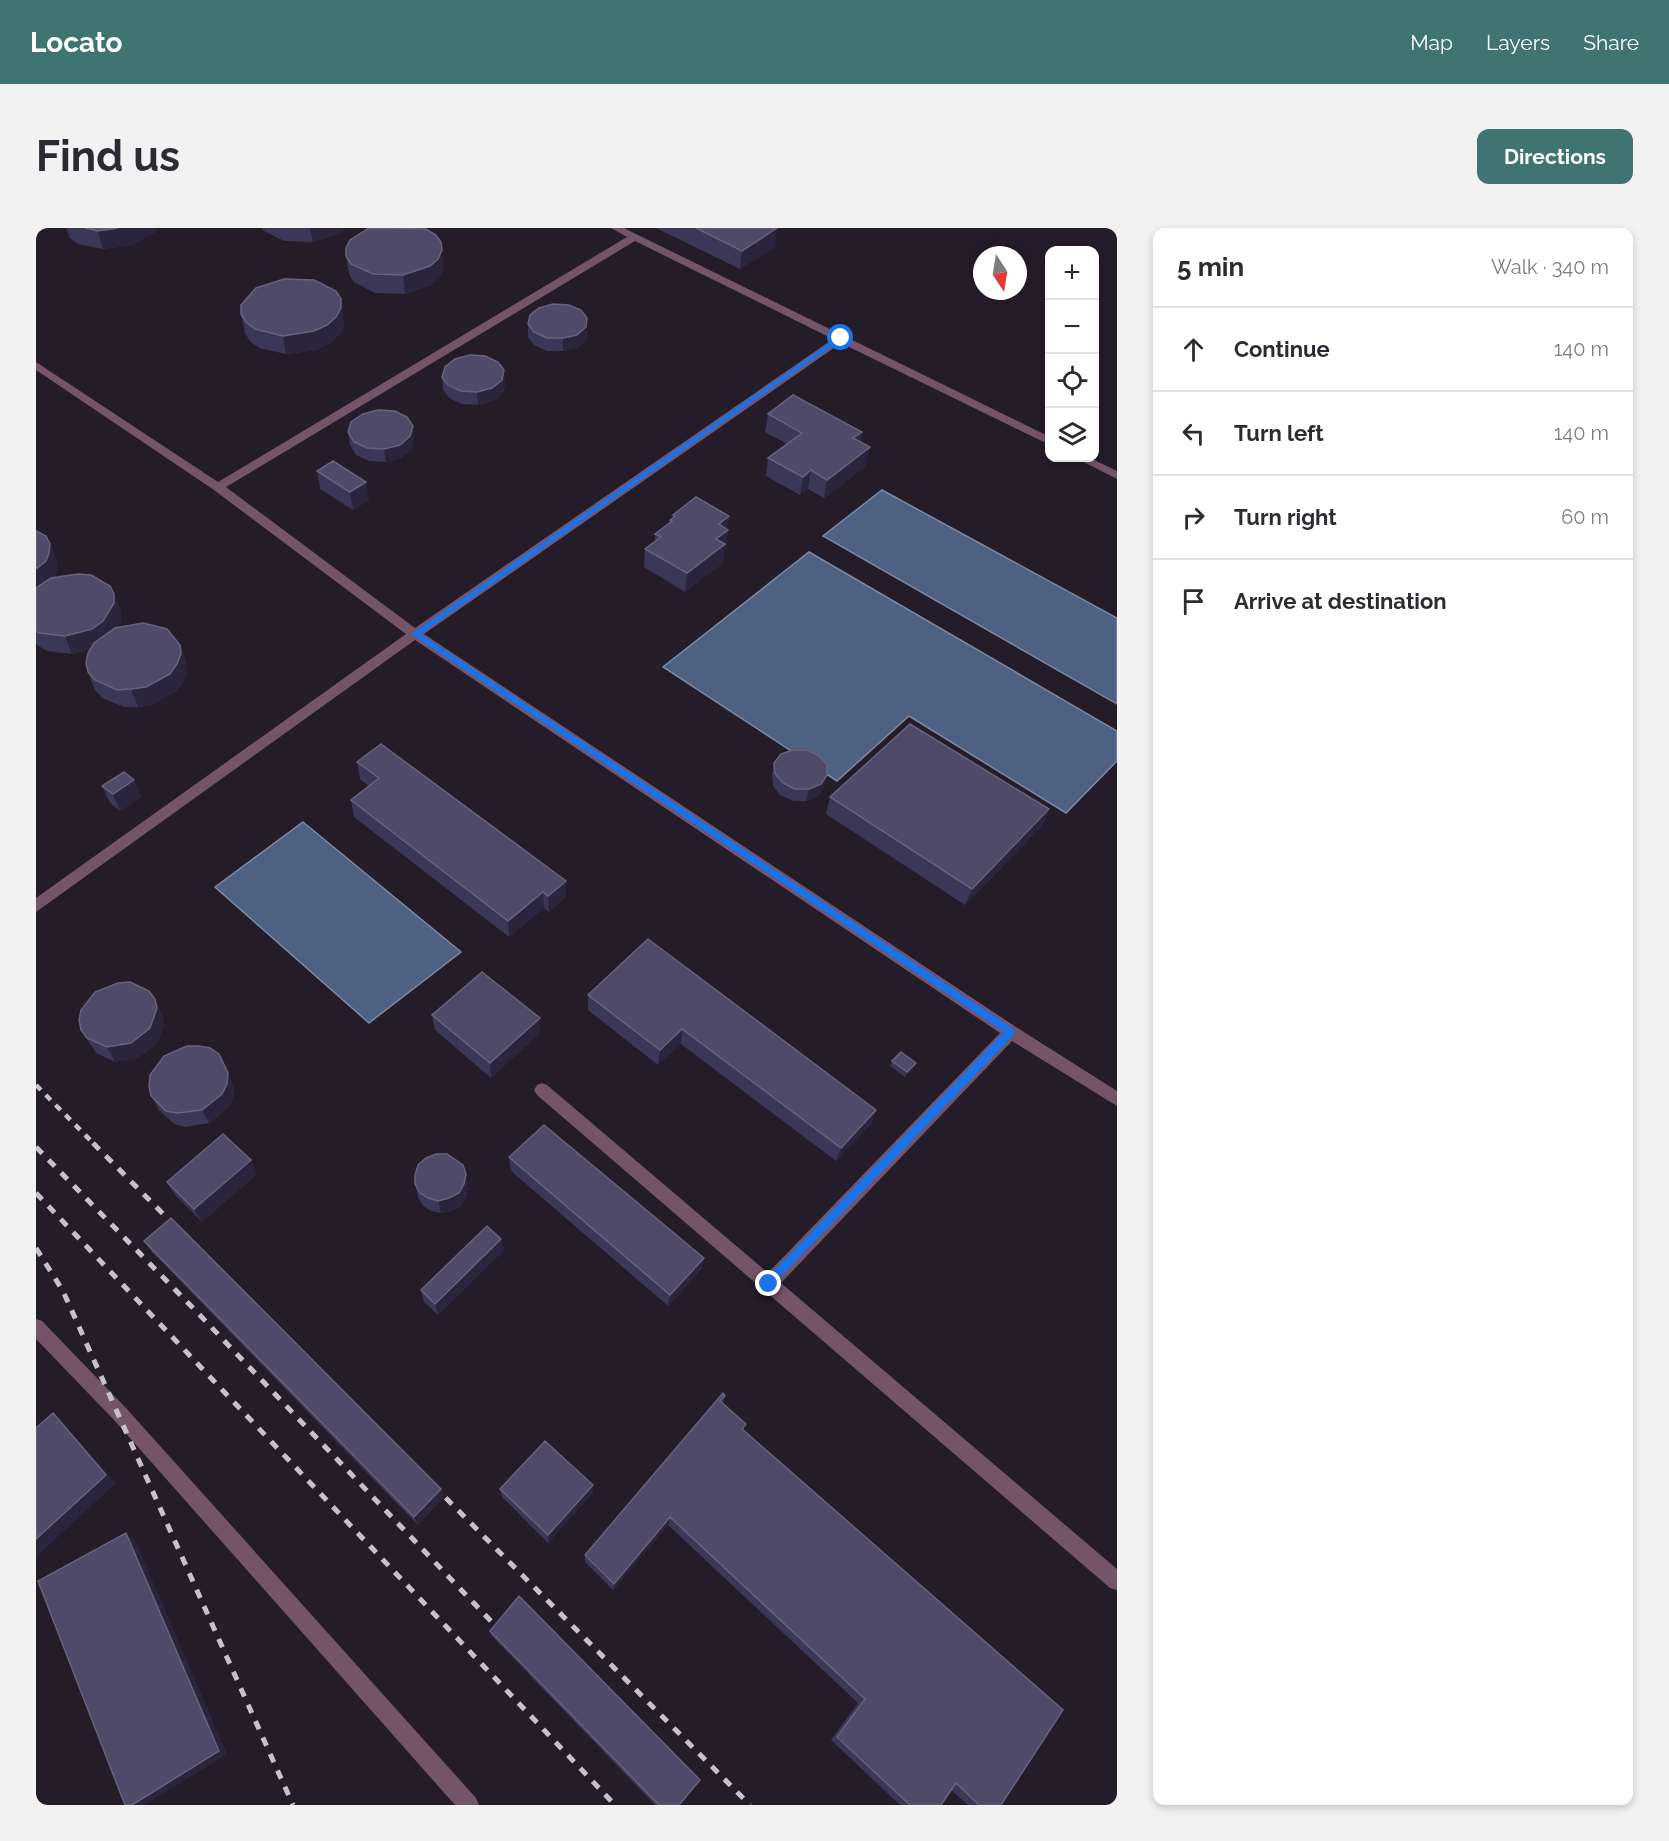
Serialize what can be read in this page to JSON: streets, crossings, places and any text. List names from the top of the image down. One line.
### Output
{"north":"bottom","page":{"header":"Locato","nav":["Map","Layers","Share"],"buttons":"Directions","title":"Find us","heading":["5 min","Walk · 340 m"],"map_buttons":["+","−"],"list":[["Continue","140 m"],["Turn left","140 m"],["Turn right","60 m"],"Arrive at destination"]}}
